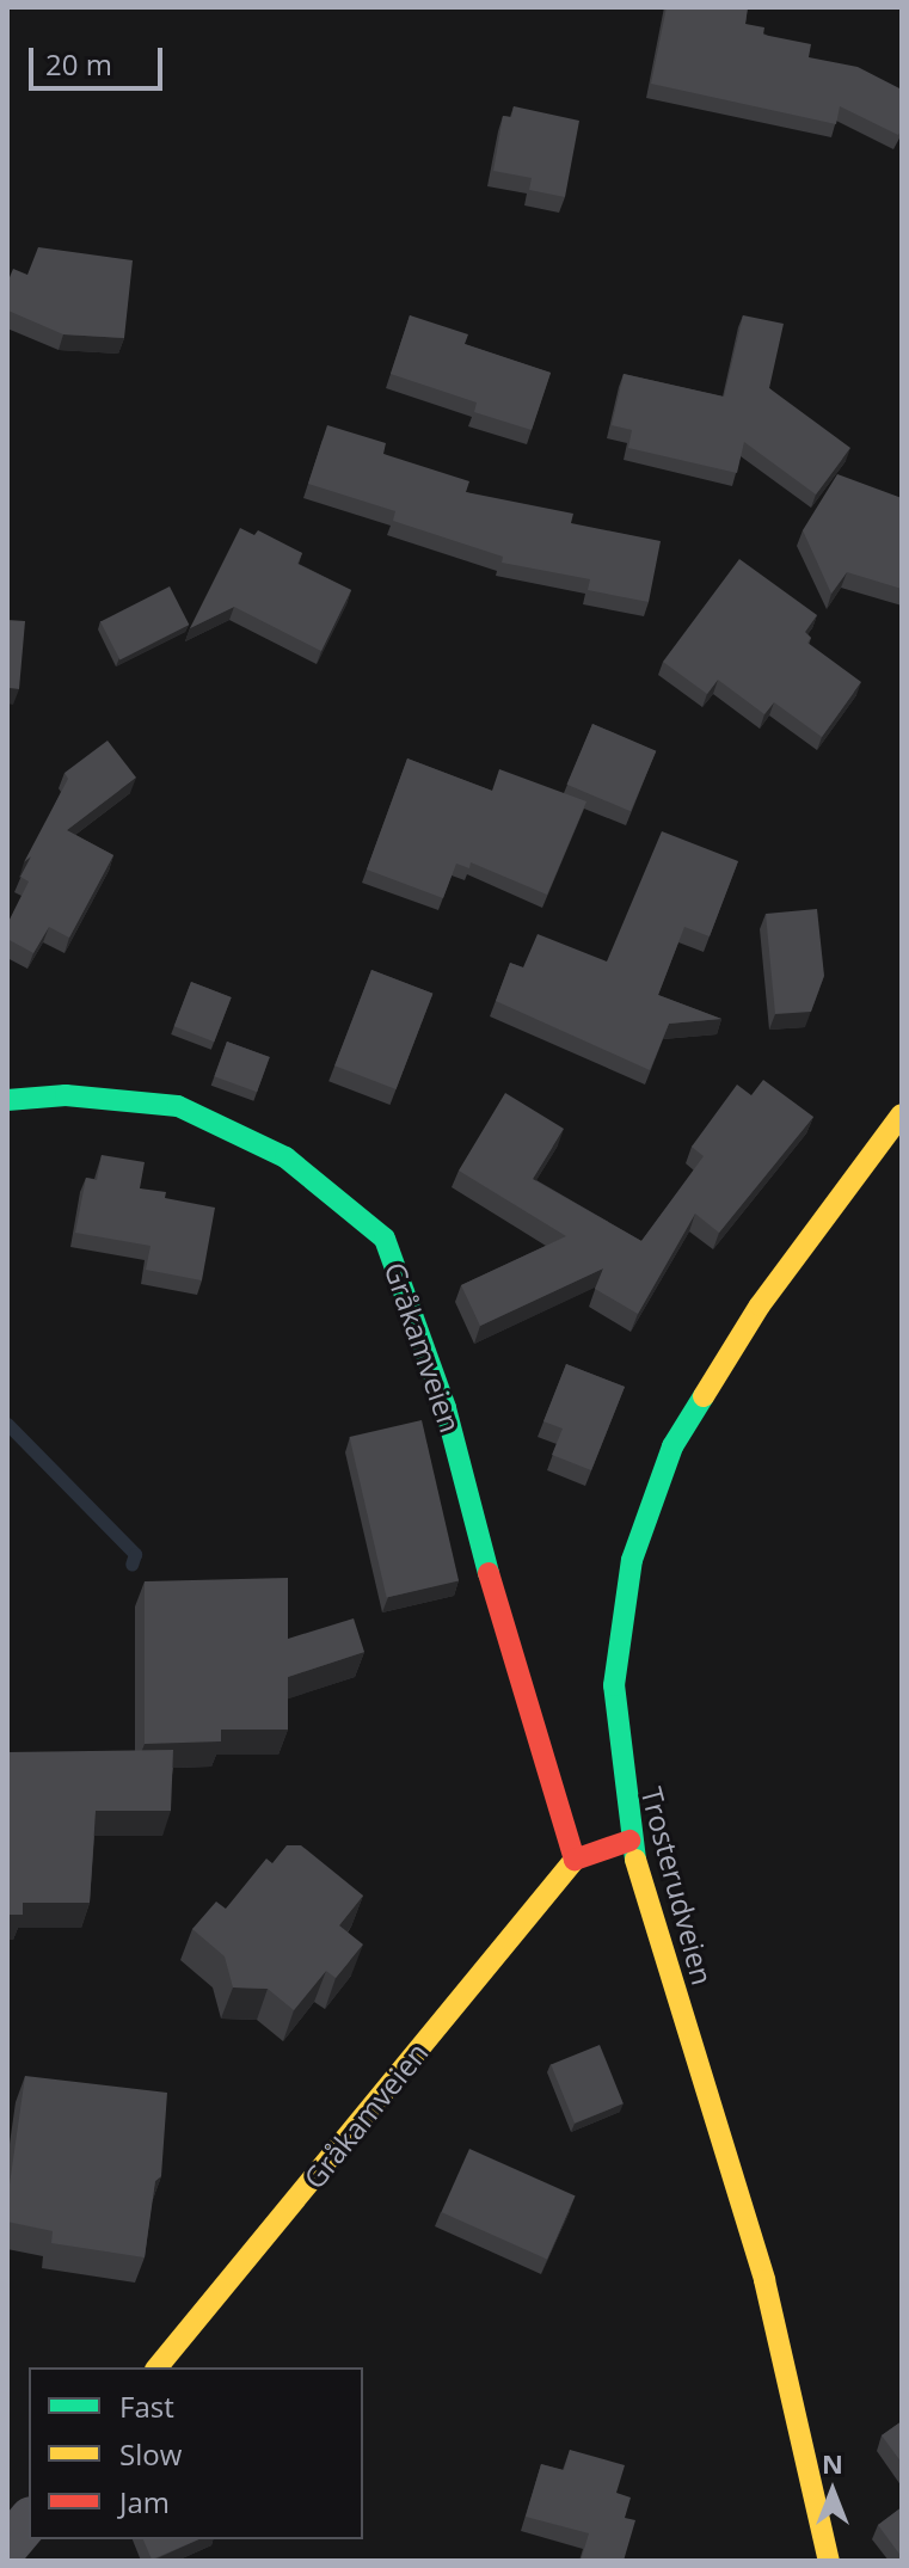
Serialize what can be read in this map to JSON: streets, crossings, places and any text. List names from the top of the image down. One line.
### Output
{"streets":{"street":["Gråkamveien","Trosterudveien"]},"legend":["Fast","Slow","Jam"],"scale_bar":"20 m","north":"top"}
